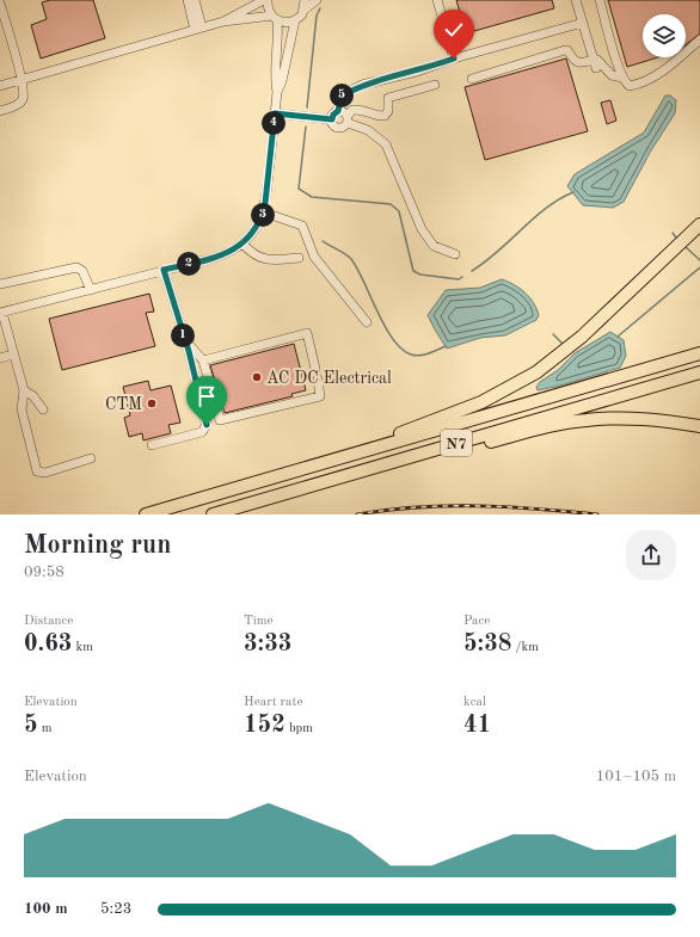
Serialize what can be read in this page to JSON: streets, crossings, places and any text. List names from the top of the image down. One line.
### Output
{"streets":{"highway":["N7"]},"places":["AC DC Electrical","CTM"],"page":{"pins":["5","4","3","2","1"],"heading":["Morning run","09:58"],"stats":[["Distance","0.63 km"],["Time","3:33"],["Pace","5:38 /km"],["Elevation","5 m"],["Heart rate","152 bpm"],["kcal","41"]],"chart":["Elevation","101–105 m"],"list":[{"name":"100 m","note":"5:23"}]}}
